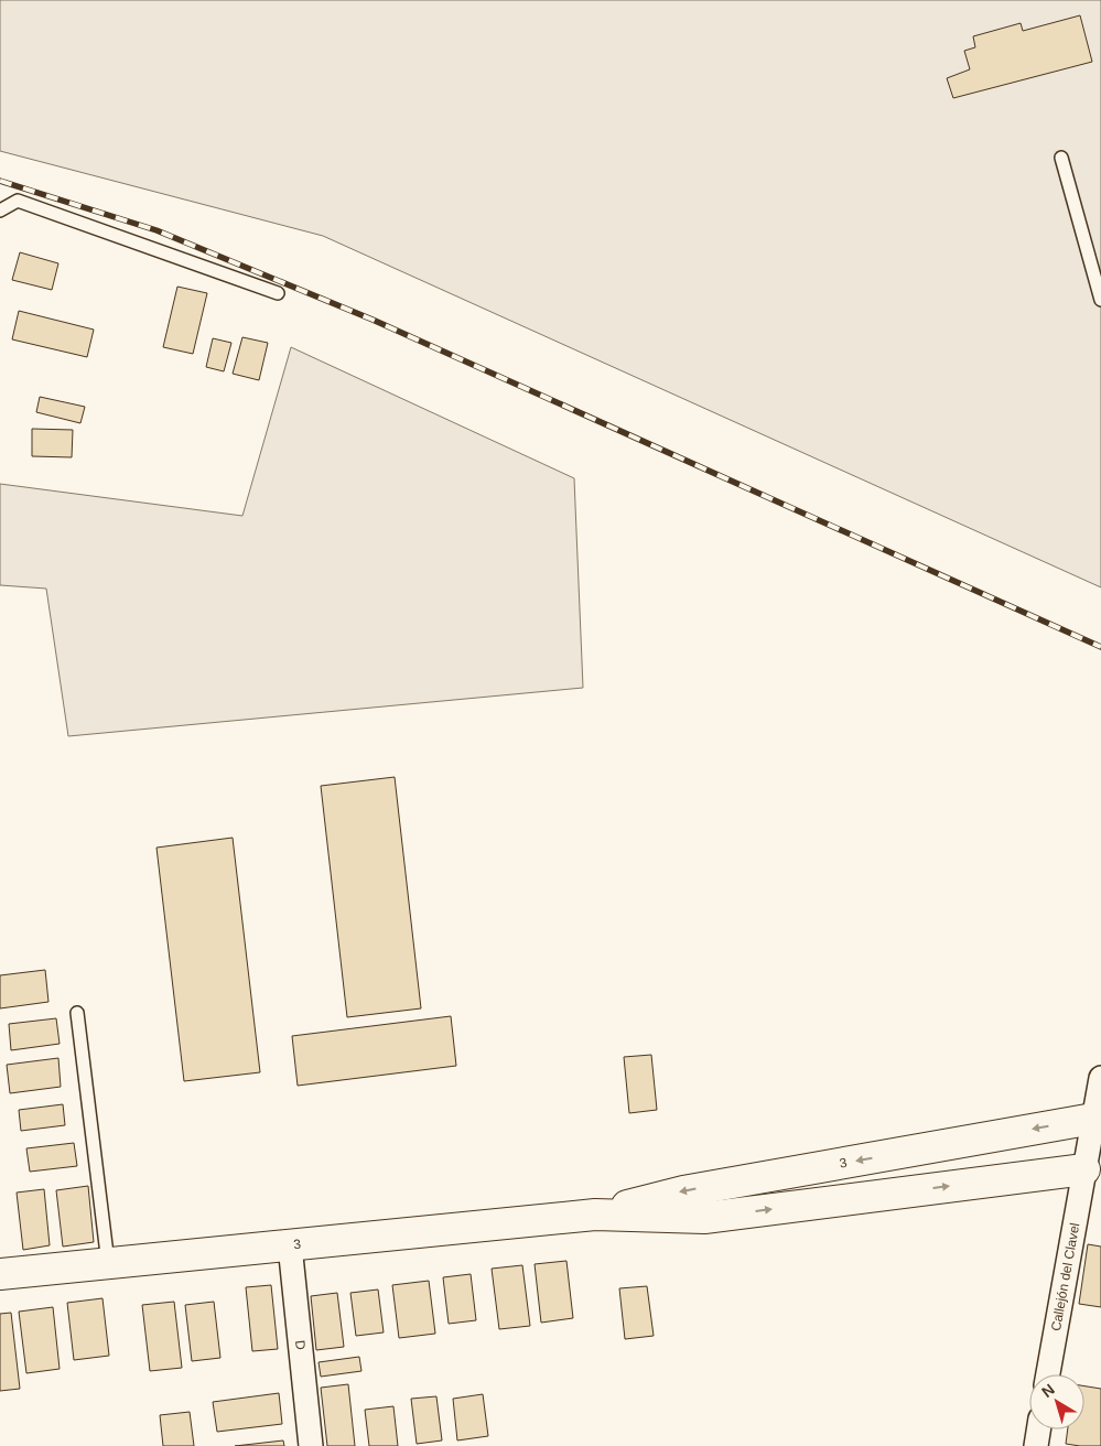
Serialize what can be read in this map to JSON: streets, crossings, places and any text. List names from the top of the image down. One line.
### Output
{"streets":{"street":["3","Callejón del Clavel","D"]},"crossings":[["3","Callejón del Clavel"],["3","D"]],"north":"top left"}
